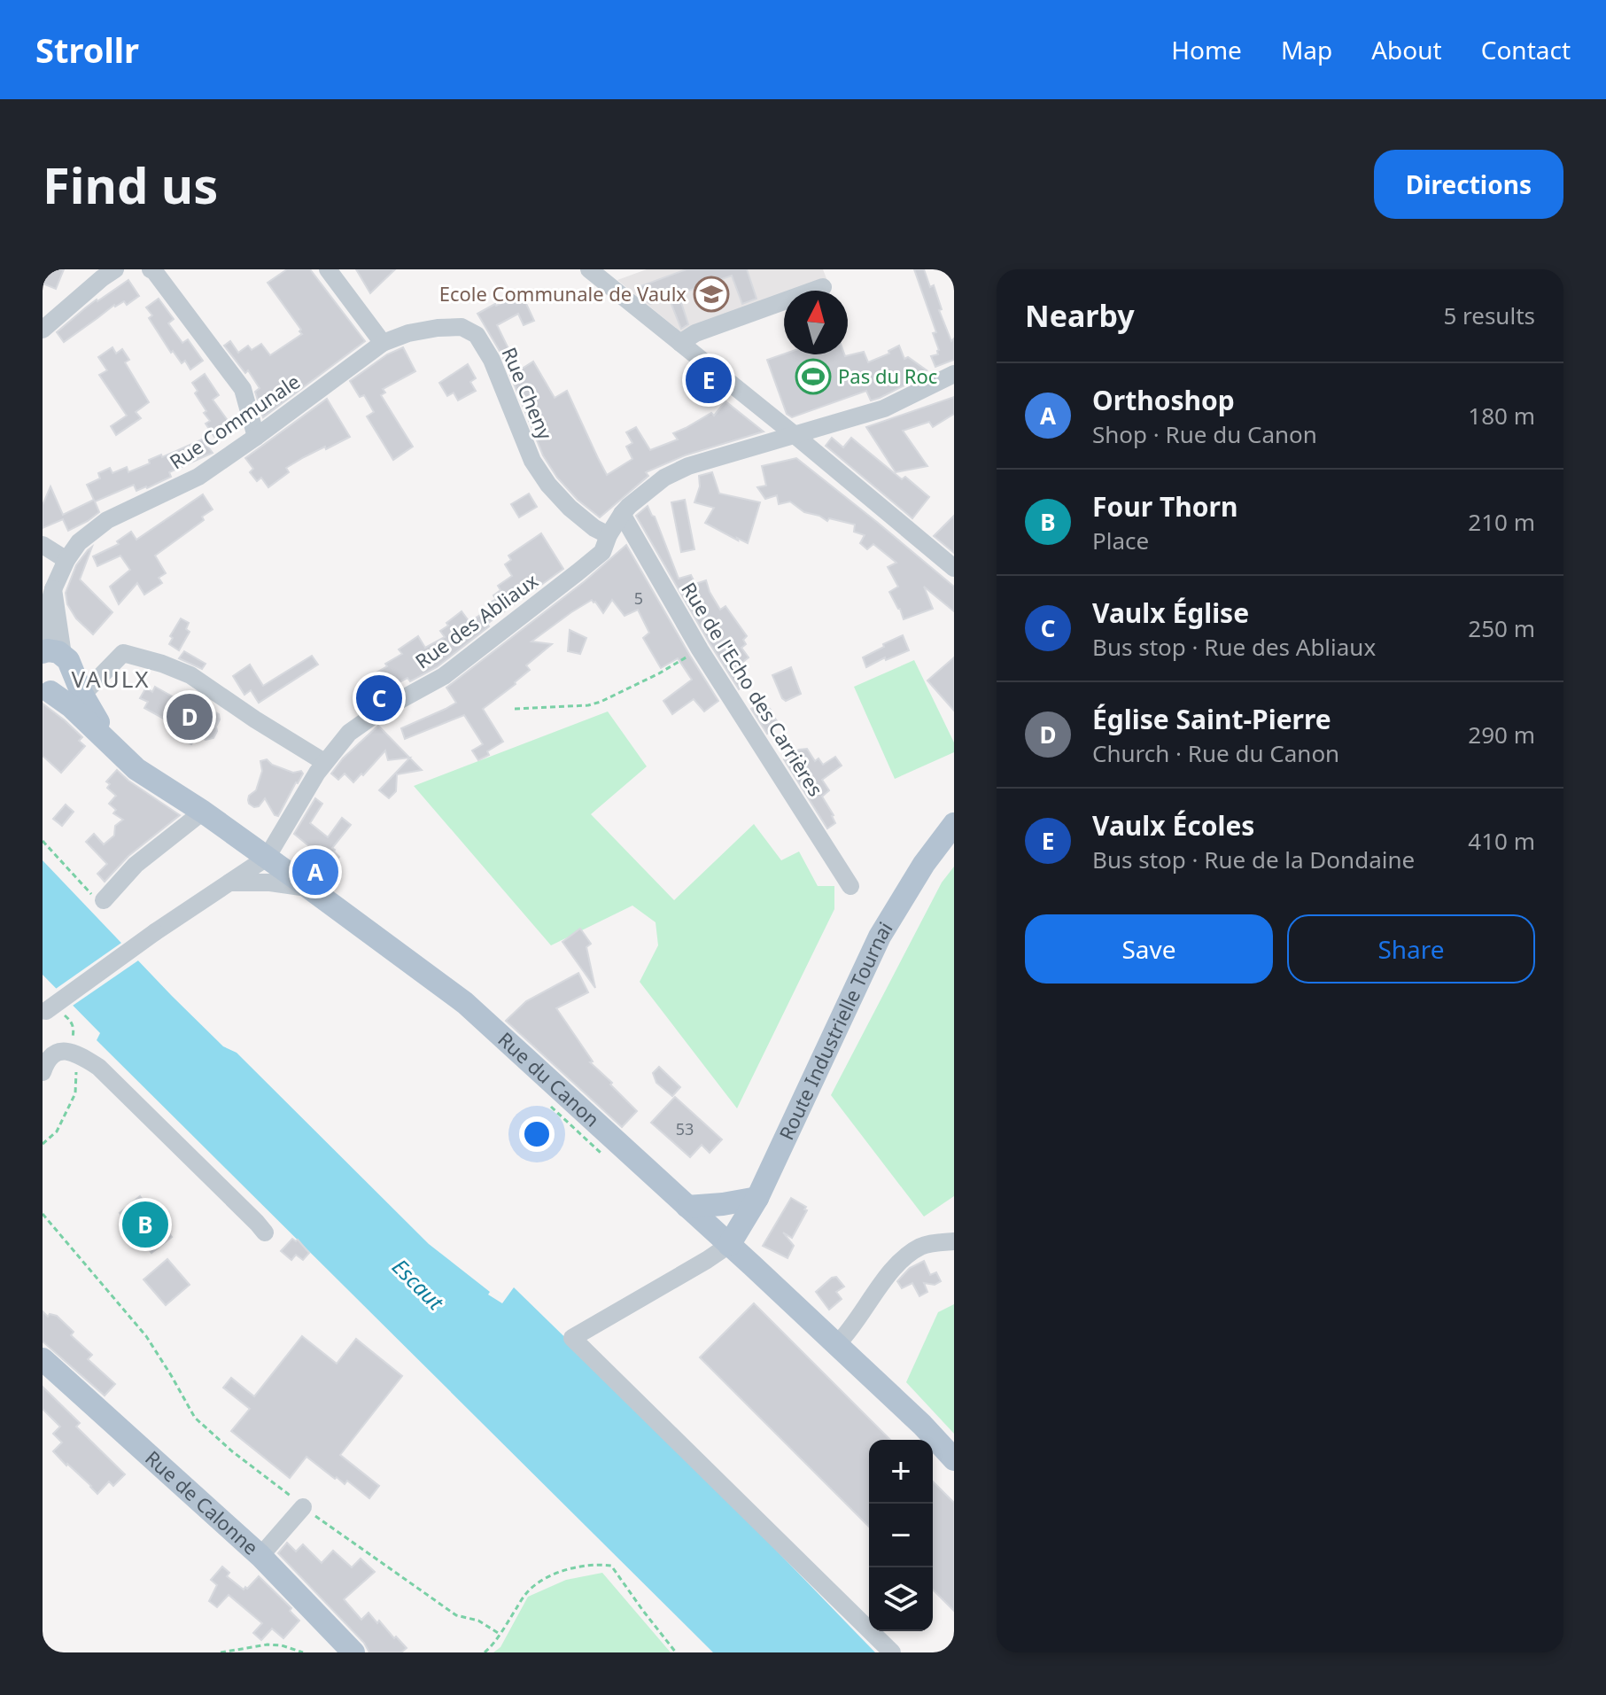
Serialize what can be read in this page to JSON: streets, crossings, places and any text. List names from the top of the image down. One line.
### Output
{"streets":{"main road":["Route Industrielle Tournai","Rue du Canon","Rue de Calonne"],"street":["Rue Cheny","Rue Communale","Rue des Abliaux","Rue de l'Echo des Carrières"]},"crossings":[["Rue Cheny","Rue Communale"],["Rue Cheny","Rue des Abliaux"],["Rue des Abliaux","Rue de l'Echo des Carrières"],["Rue des Abliaux","Rue du Canon"],["Route Industrielle Tournai","Rue du Canon"]],"districts":["VAULX"],"water":["Escaut"],"places":{"school or university":["Ecole Communale de Vaulx"],"sports":["Pas du Roc"]},"house_numbers":["5","53"],"north":"top","page":{"header":"Strollr","nav":["Home","Map","About","Contact"],"buttons":["Directions",["Save","Share"]],"title":"Find us","heading":["Nearby","5 results"],"pins":["E","C","D","A","B"],"list":[{"mark":"A","name":"Orthoshop","note":"Shop · Rue du Canon","value":"180 m"},{"mark":"B","name":"Four Thorn","note":"Place","value":"210 m"},{"mark":"C","name":"Vaulx Église","note":"Bus stop · Rue des Abliaux","value":"250 m"},{"mark":"D","name":"Église Saint-Pierre","note":"Church · Rue du Canon","value":"290 m"},{"mark":"E","name":"Vaulx Écoles","note":"Bus stop · Rue de la Dondaine","value":"410 m"}],"map_buttons":["+","−"]}}
